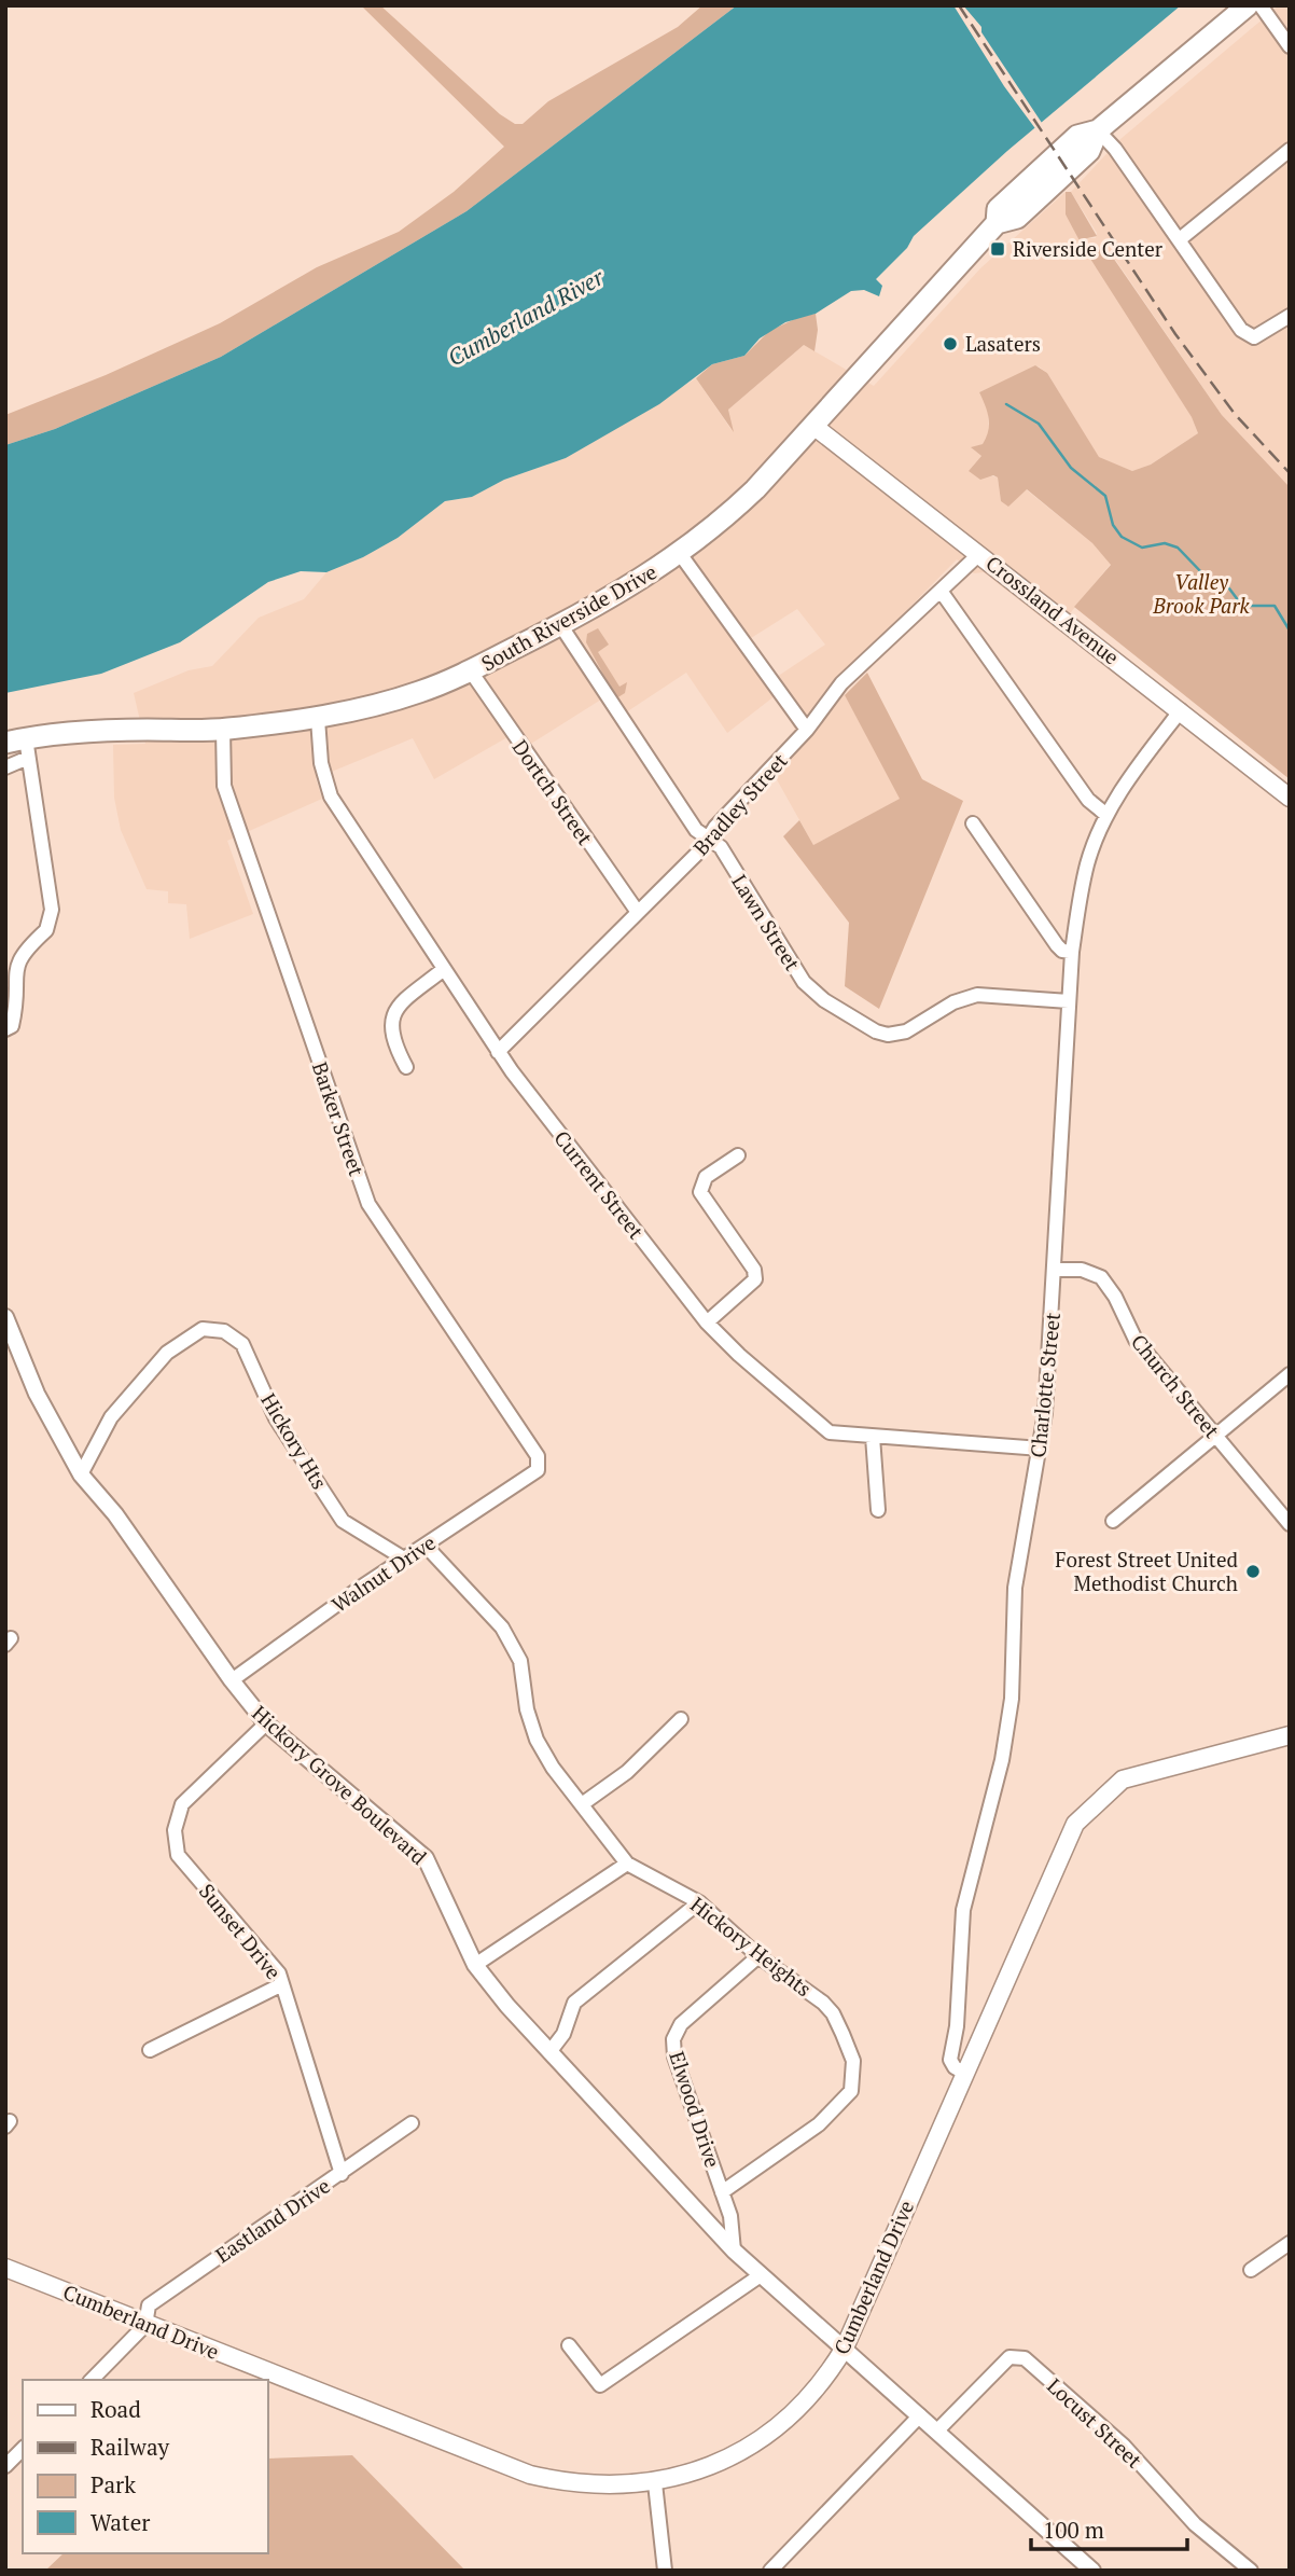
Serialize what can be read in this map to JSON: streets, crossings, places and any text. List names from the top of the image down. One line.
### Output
{"streets":{"highway":["South Riverside Drive"],"main road":["Crossland Avenue","Cumberland Drive"],"street":["Dortch Street","Bradley Street","Lawn Street","Barker Street","Current Street","Charlotte Street","Church Street","Hickory Hts","Walnut Drive","Hickory Grove Boulevard","Sunset Drive","Hickory Heights","Elwood Drive","Eastland Drive","Locust Street"]},"crossings":[["Crossland Avenue","South Riverside Drive"],["Crossland Avenue","Bradley Street"],["Crossland Avenue","Charlotte Street"],["South Riverside Drive","Dortch Street"],["South Riverside Drive","Lawn Street"],["South Riverside Drive","Barker Street"],["South Riverside Drive","Current Street"],["Dortch Street","Bradley Street"],["Bradley Street","Lawn Street"],["Bradley Street","Current Street"],["Lawn Street","Charlotte Street"],["Barker Street","Walnut Drive"],["Current Street","Charlotte Street"],["Charlotte Street","Church Street"],["Charlotte Street","Cumberland Drive"],["Hickory Hts","Walnut Drive"],["Hickory Hts","Hickory Grove Boulevard"],["Walnut Drive","Hickory Grove Boulevard"],["Walnut Drive","Hickory Heights"],["Hickory Grove Boulevard","Sunset Drive"],["Hickory Grove Boulevard","Elwood Drive"],["Hickory Grove Boulevard","Cumberland Drive"],["Hickory Grove Boulevard","Locust Street"],["Sunset Drive","Eastland Drive"],["Hickory Heights","Elwood Drive"],["Eastland Drive","Cumberland Drive"]],"water":["Cumberland River"],"parks":["Valley Brook Park"],"places":{"transit":["Riverside Center"],"other":["Lasaters","Forest Street United Methodist Church"]},"legend":["Road","Railway","Park","Water"],"scale_bar":"100 m"}
